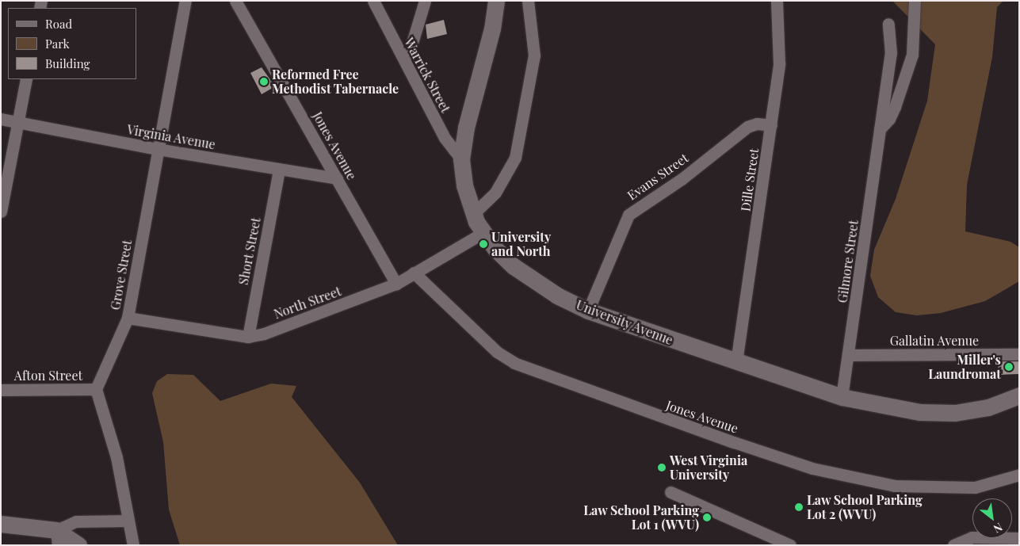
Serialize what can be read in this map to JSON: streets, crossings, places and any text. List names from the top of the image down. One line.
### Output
{"streets":{"street":["Warrick Street","Virginia Avenue","Jones Avenue","Evans Street","Dille Street","Short Street","Gilmore Street","Grove Street","North Street","University Avenue","Gallatin Avenue","Afton Street"]},"crossings":[["Warrick Street","University Avenue"],["Virginia Avenue","Jones Avenue"],["Virginia Avenue","Short Street"],["Virginia Avenue","Grove Street"],["Jones Avenue","North Street"],["Evans Street","Dille Street"],["Evans Street","University Avenue"],["Dille Street","University Avenue"],["Short Street","North Street"],["Gilmore Street","University Avenue"],["Gilmore Street","Gallatin Avenue"],["Grove Street","North Street"],["Grove Street","Afton Street"],["North Street","University Avenue"]],"places":["Reformed Free Methodist Tabernacle","University and North","Miller's Laundromat","West Virginia University","Law School Parking Lot 2 (WVU)","Law School Parking Lot 1 (WVU)"],"legend":["Road","Park","Building"],"north":"bottom right"}
